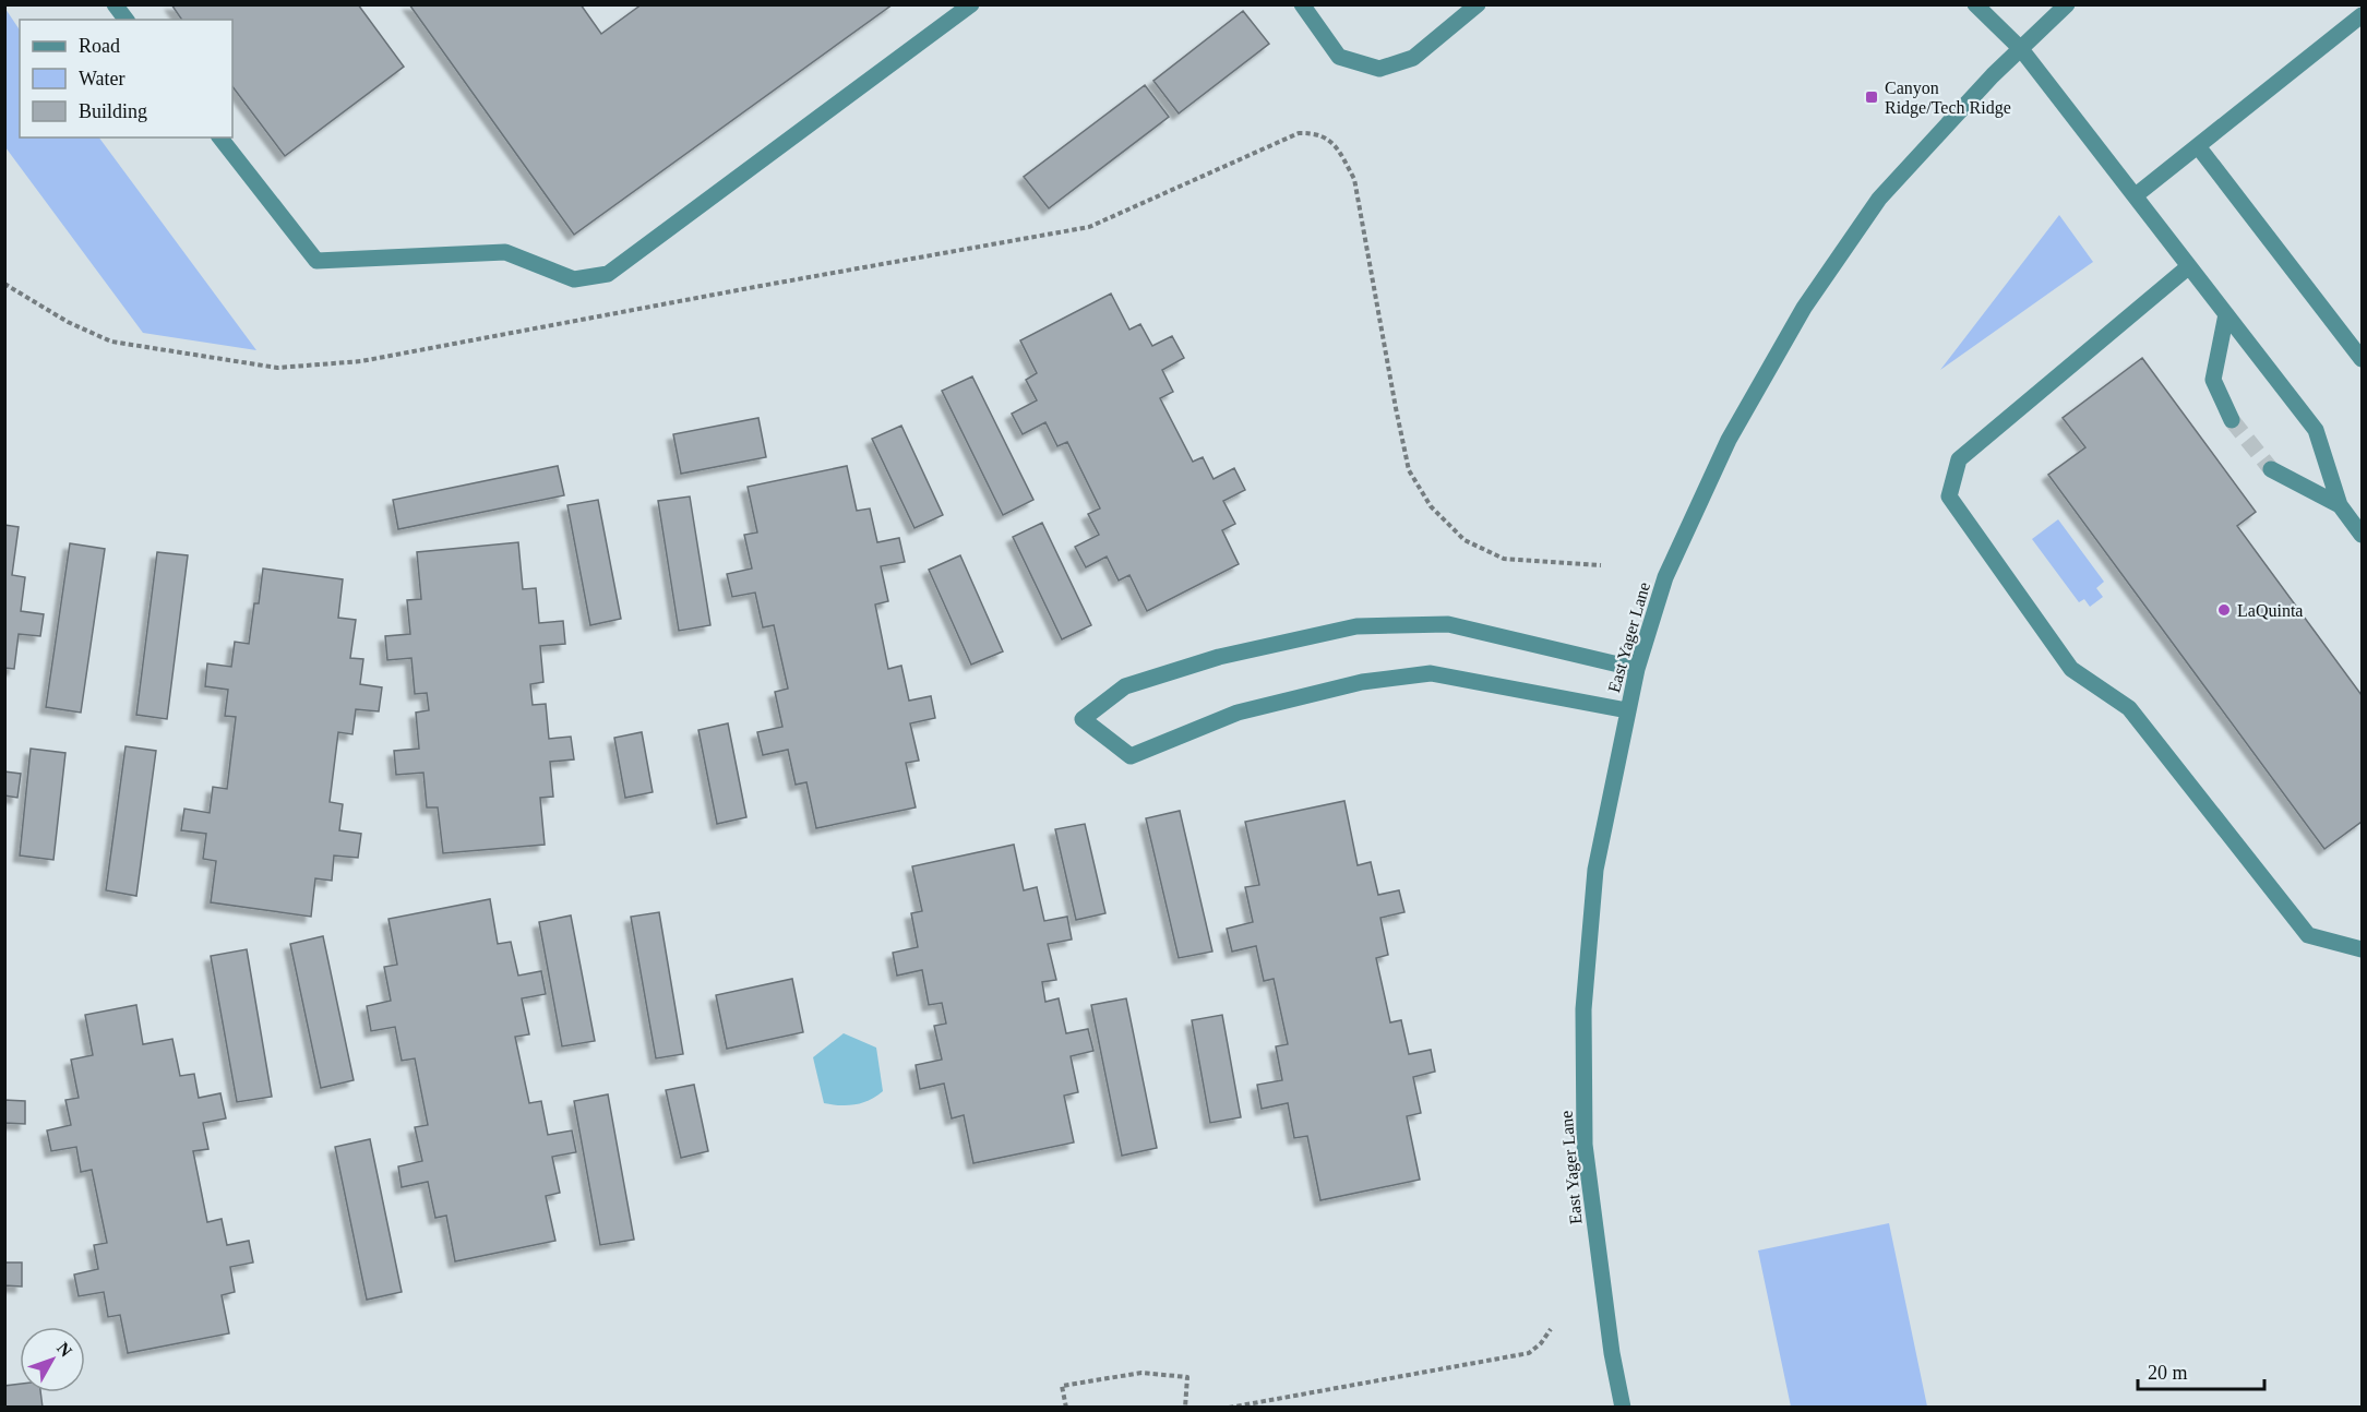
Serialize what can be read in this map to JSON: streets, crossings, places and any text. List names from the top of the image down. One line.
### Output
{"streets":{"street":["East Yager Lane"]},"places":{"transit":["Canyon Ridge/Tech Ridge"],"other":["LaQuinta"]},"legend":["Road","Water","Building"],"scale_bar":"20 m","north":"top right"}
